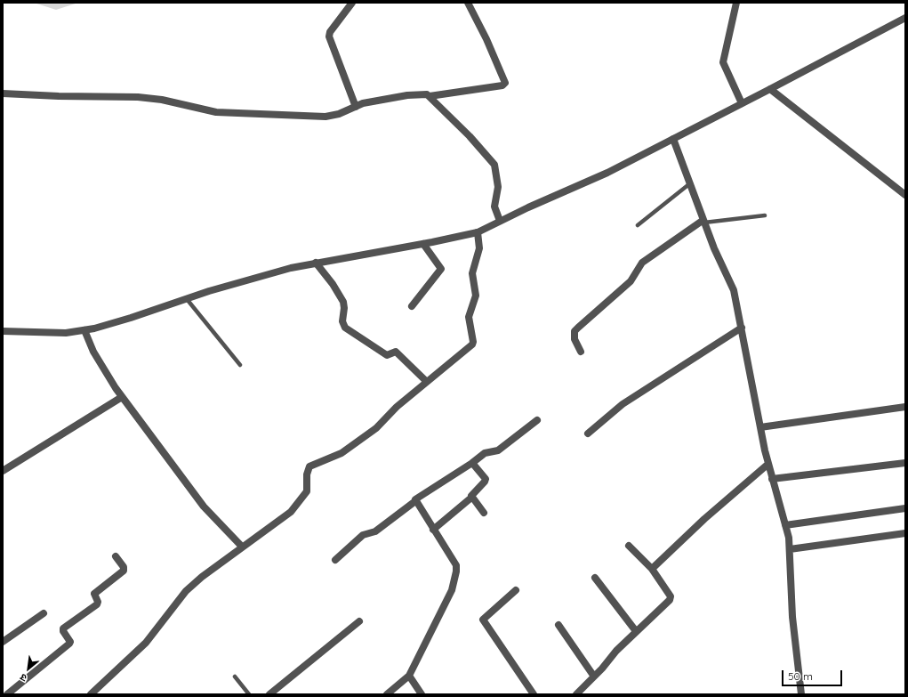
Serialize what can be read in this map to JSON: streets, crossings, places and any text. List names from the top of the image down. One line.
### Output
{"scale_bar":"50 m","north":"bottom left"}
